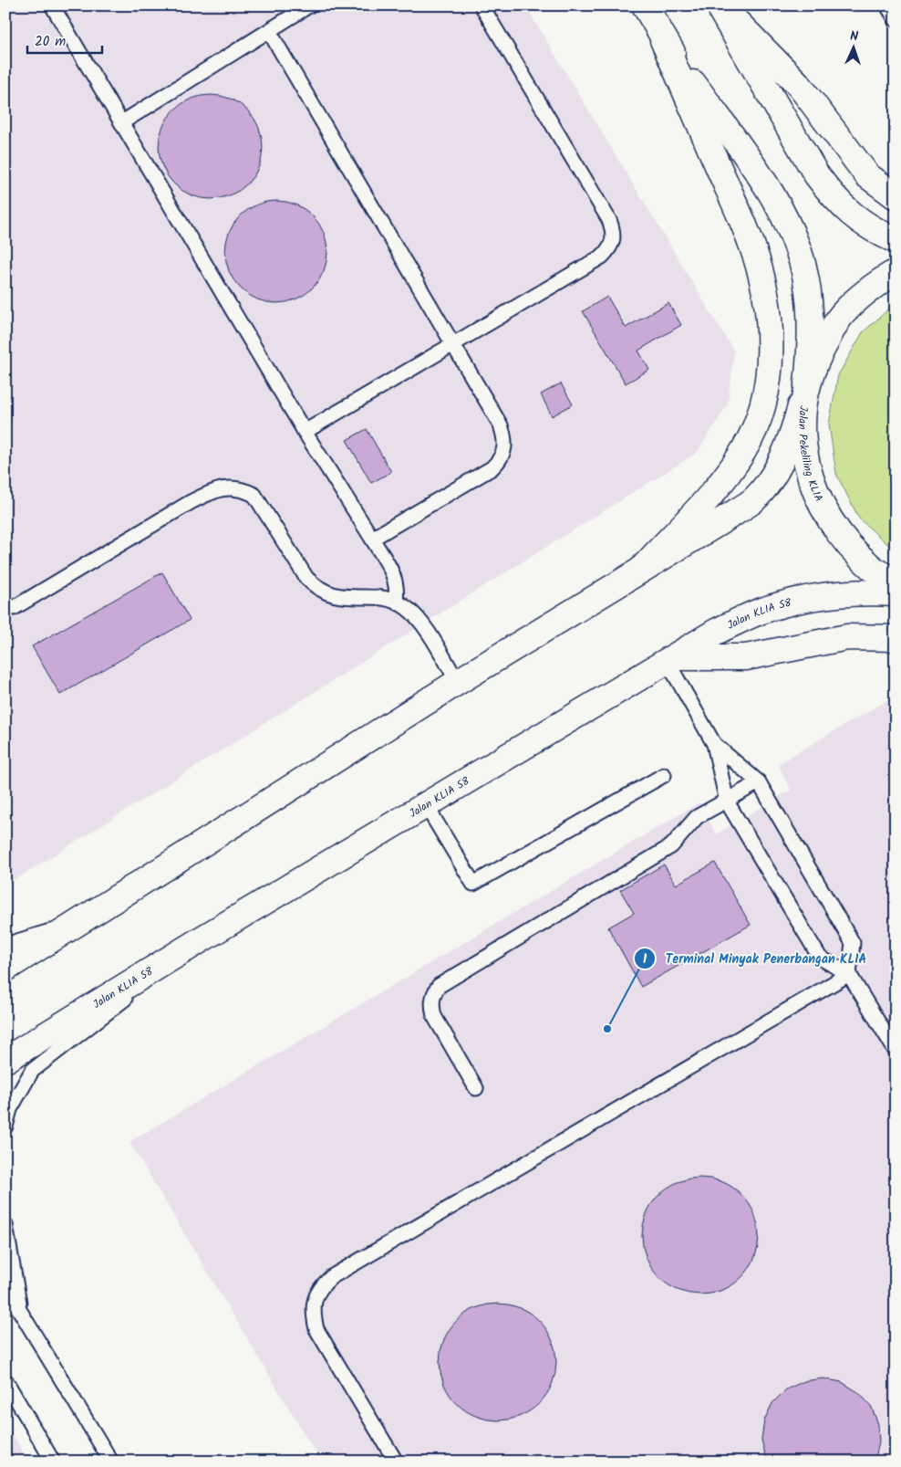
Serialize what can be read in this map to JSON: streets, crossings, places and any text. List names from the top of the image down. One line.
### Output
{"streets":{"street":["Jalan Pekeliling KLIA","Jalan KLIA S8"]},"places":["Terminal Minyak Penerbangan KLIA"],"scale_bar":"20 m","north":"top"}
